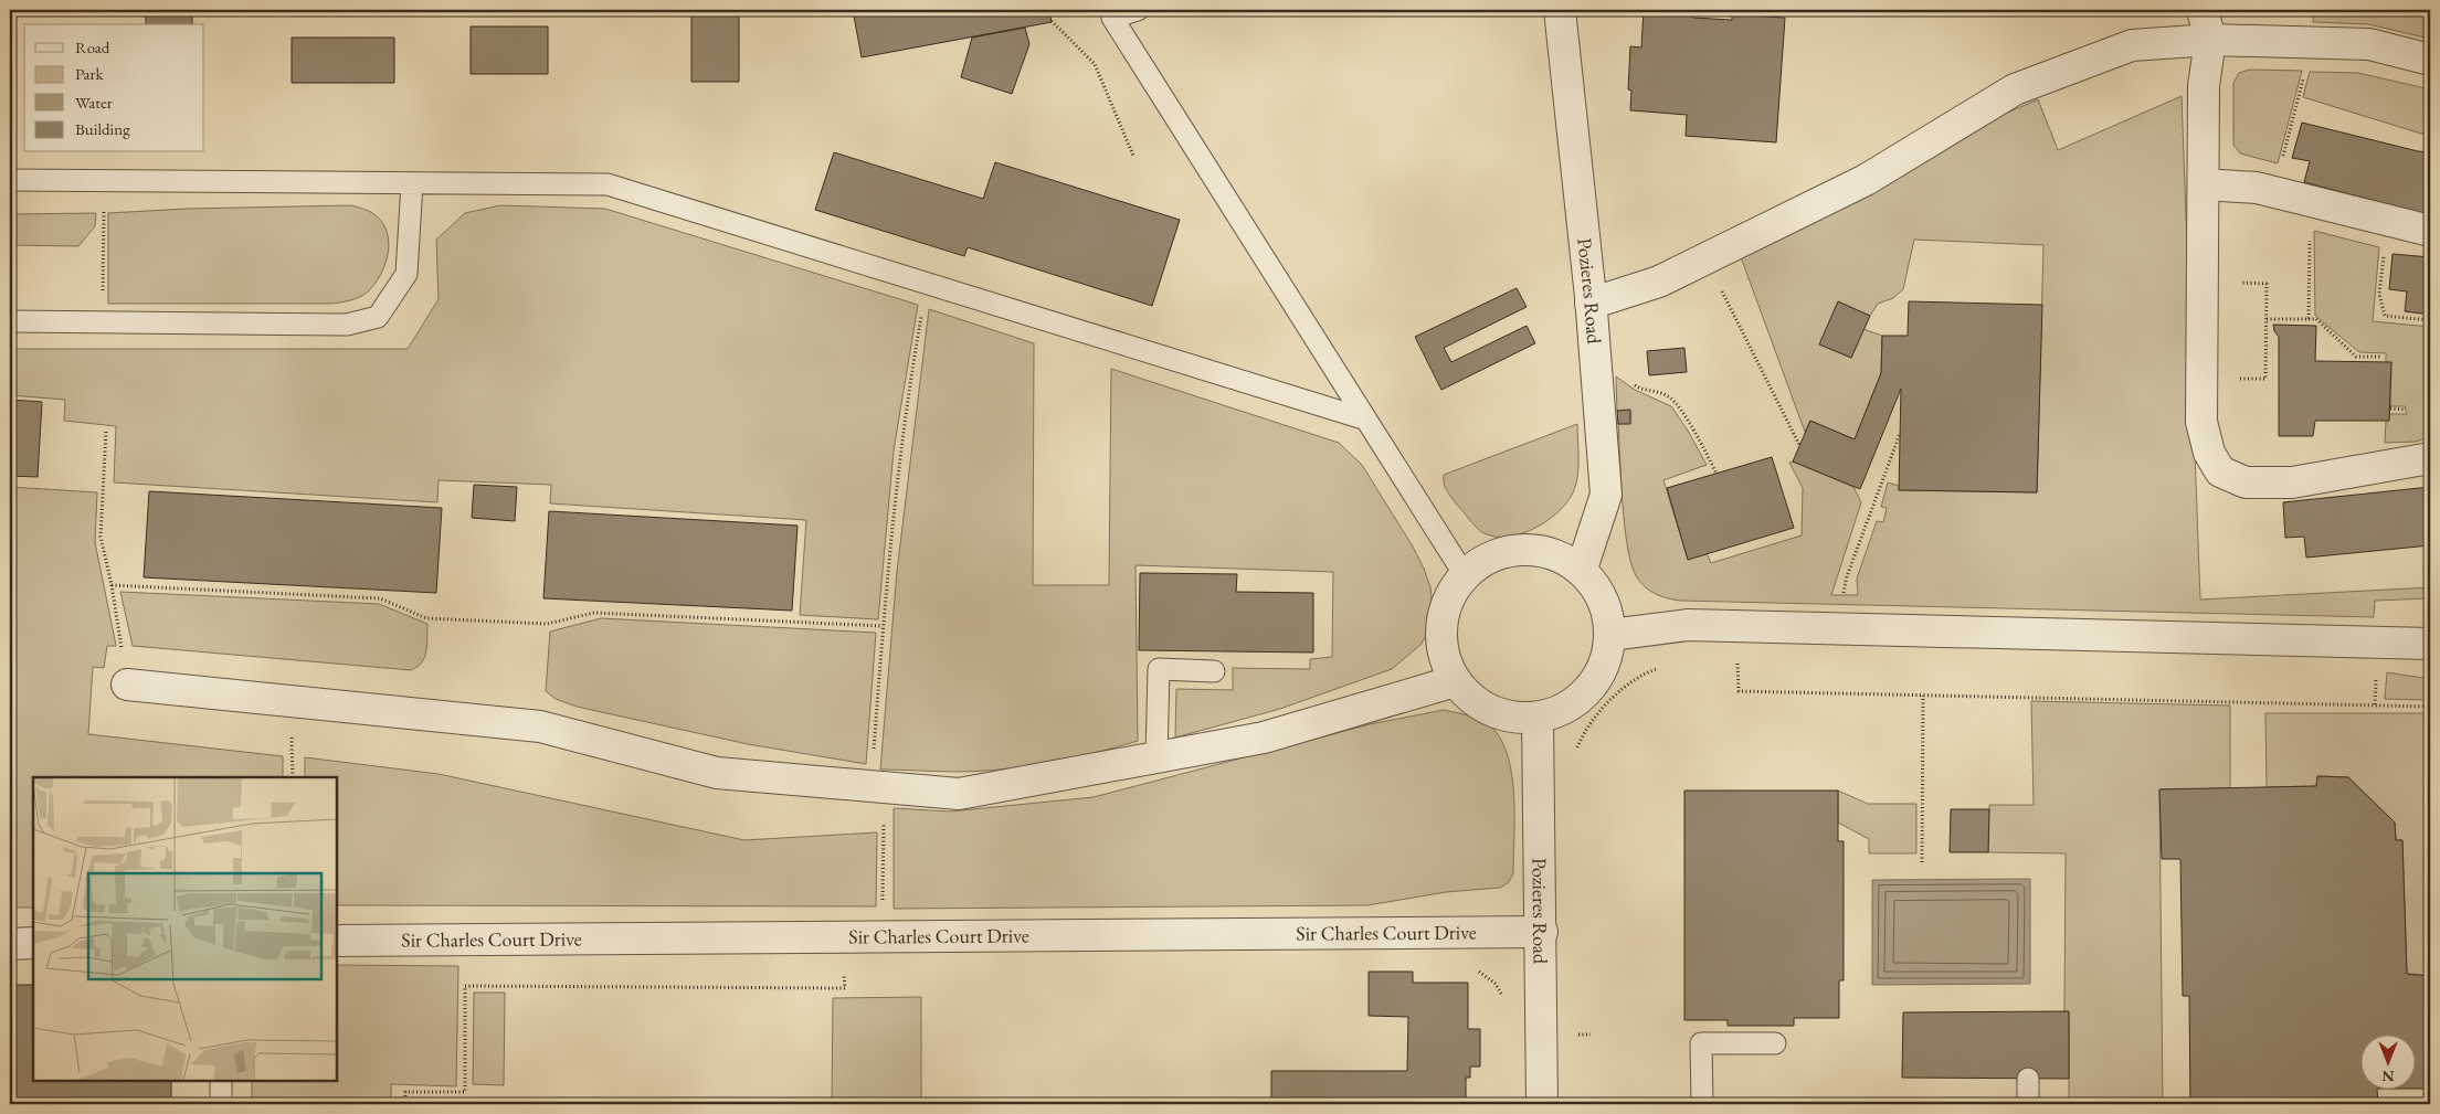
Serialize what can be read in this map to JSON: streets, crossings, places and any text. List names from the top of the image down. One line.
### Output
{"streets":{"street":["Pozieres Road","Sir Charles Court Drive"]},"crossings":[["Pozieres Road","Sir Charles Court Drive"]],"legend":["Road","Park","Water","Building"],"north":"bottom"}
